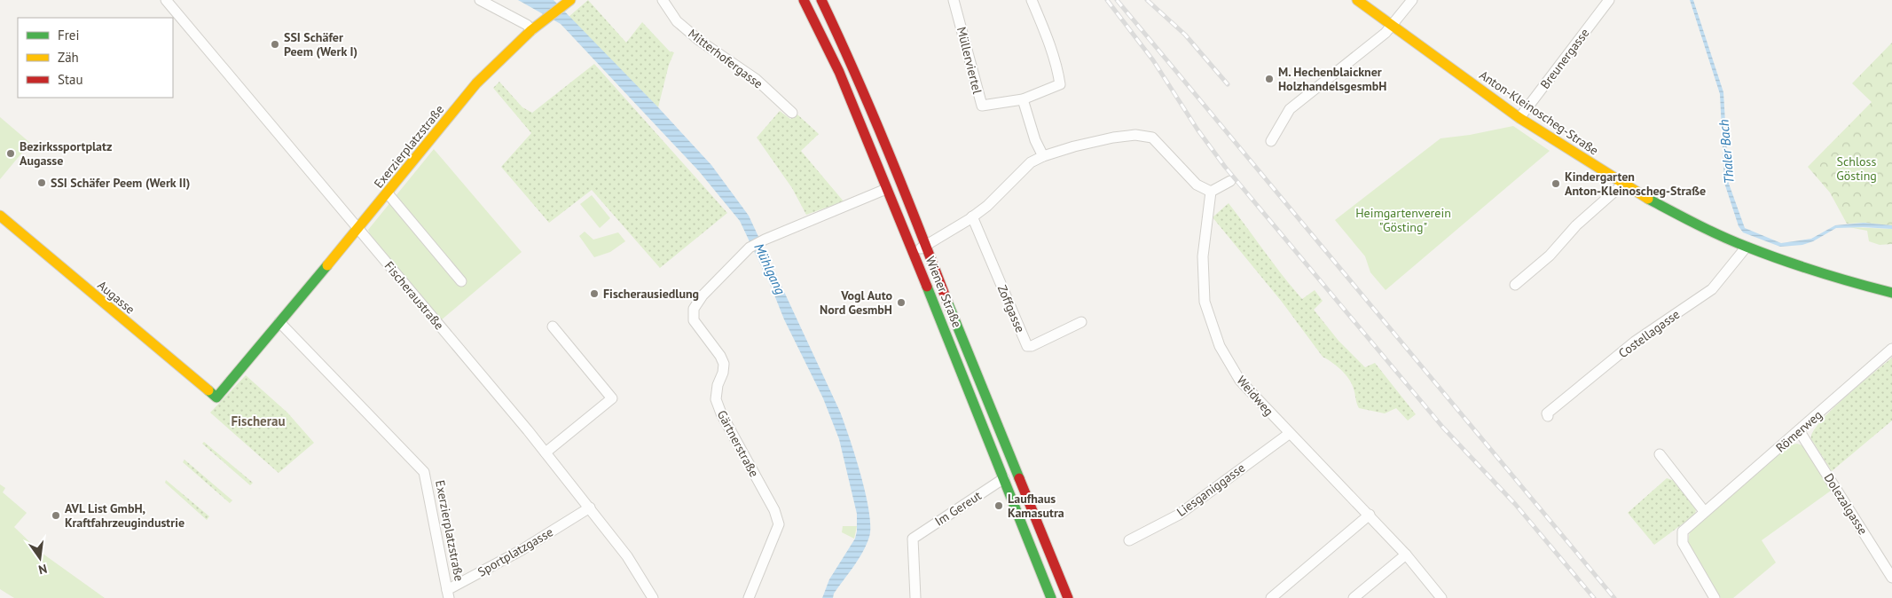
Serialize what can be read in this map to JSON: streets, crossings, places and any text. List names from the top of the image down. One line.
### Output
{"streets":{"main road":["Anton-Kleinoscheg-Straße","Exerzierplatzstraße","Wiener Straße","Augasse"],"street":["Mitterhofergasse","Breunergasse","Müllerviertel","Fischeraustraße","Zoffgasse","Costellagasse","Weidweg","Römerweg","Gärtnerstraße","Liesganiggasse","Dolezalgasse","Im Gereut","Sportplatzgasse"]},"crossings":[["Breunergasse","Anton-Kleinoscheg-Straße"],["Anton-Kleinoscheg-Straße","Costellagasse"],["Exerzierplatzstraße","Fischeraustraße"],["Exerzierplatzstraße","Augasse"],["Exerzierplatzstraße","Sportplatzgasse"],["Wiener Straße","Gärtnerstraße"],["Wiener Straße","Im Gereut"],["Fischeraustraße","Sportplatzgasse"],["Weidweg","Liesganiggasse"],["Römerweg","Dolezalgasse"]],"districts":["Fischerau"],"water":["Thaler Bach","Mühlgang"],"parks":["Schloss Gösting","Heimgartenverein \"Gösting\""],"places":["SSI Schäfer Peem (Werk I)","M. Hechenblaickner HolzhandelsgesmbH","Bezirkssportplatz Augasse","SSI Schäfer Peem (Werk II)","Kindergarten Anton-Kleinoscheg-Straße","Fischerausiedlung","Vogl Auto Nord GesmbH","Laufhaus Kamasutra","AVL List GmbH, Kraftfahrzeugindustrie"],"legend":["Frei","Zäh","Stau"],"north":"bottom"}
